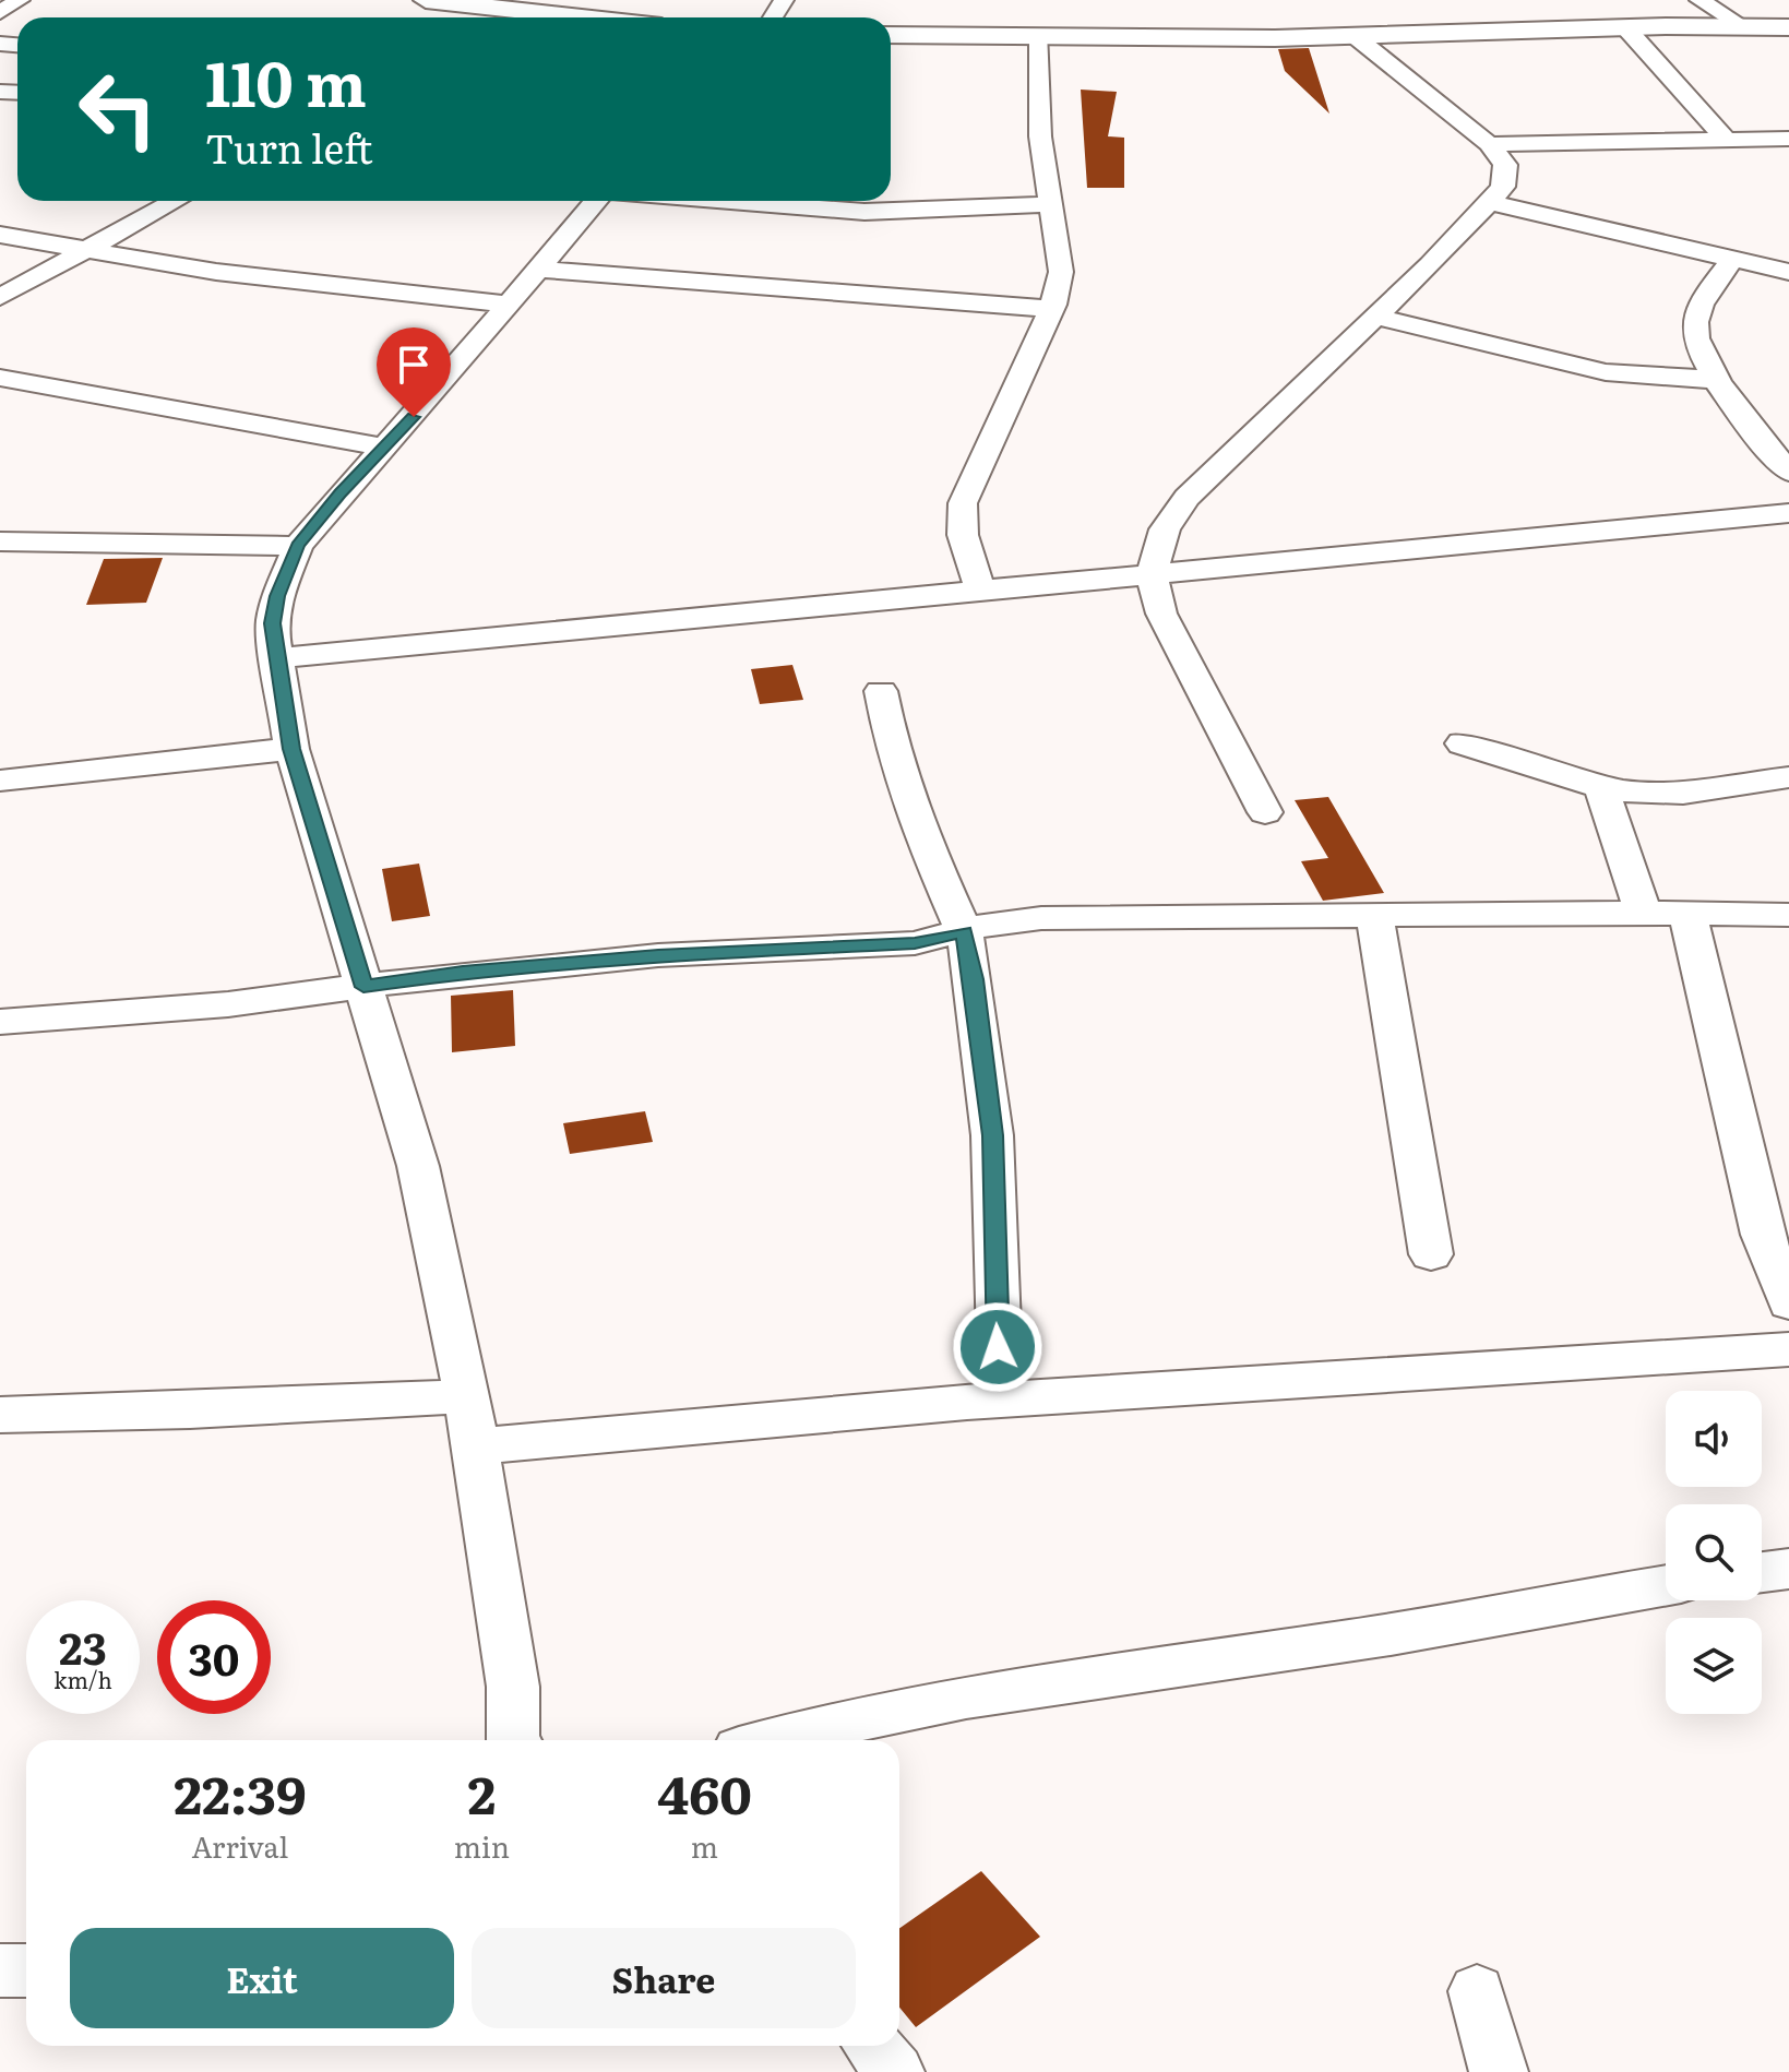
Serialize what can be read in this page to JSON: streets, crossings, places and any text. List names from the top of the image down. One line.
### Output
{"page":{"turn":["110 m","Turn left"],"speed":"23 km/h","limit":"30","eta":["22:39","Arrival","2","min","460","m"],"buttons":["Exit","Share"]}}
